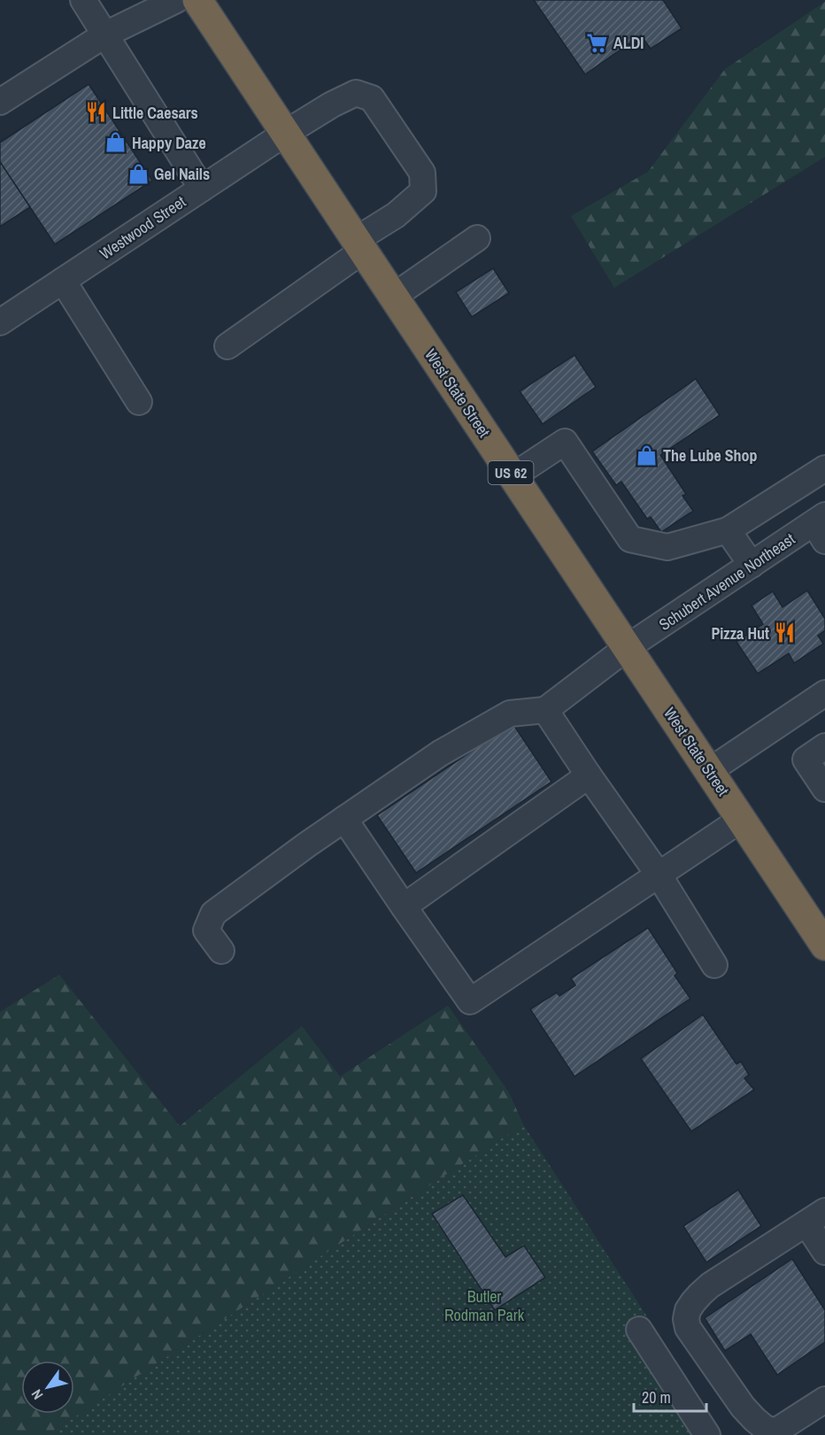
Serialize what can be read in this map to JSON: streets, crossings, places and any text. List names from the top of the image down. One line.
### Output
{"streets":{"highway":["West State Street","US 62"],"street":["Westwood Street","Schubert Avenue Northeast"]},"crossings":[["Westwood Street","West State Street"],["West State Street","Schubert Avenue Northeast"]],"parks":["Butler Rodman Park"],"places":{"supermarket":["ALDI"],"restaurant":["Little Caesars","Pizza Hut"],"shop":["Happy Daze","Gel Nails","The Lube Shop"]},"scale_bar":"20 m","north":"bottom left"}
